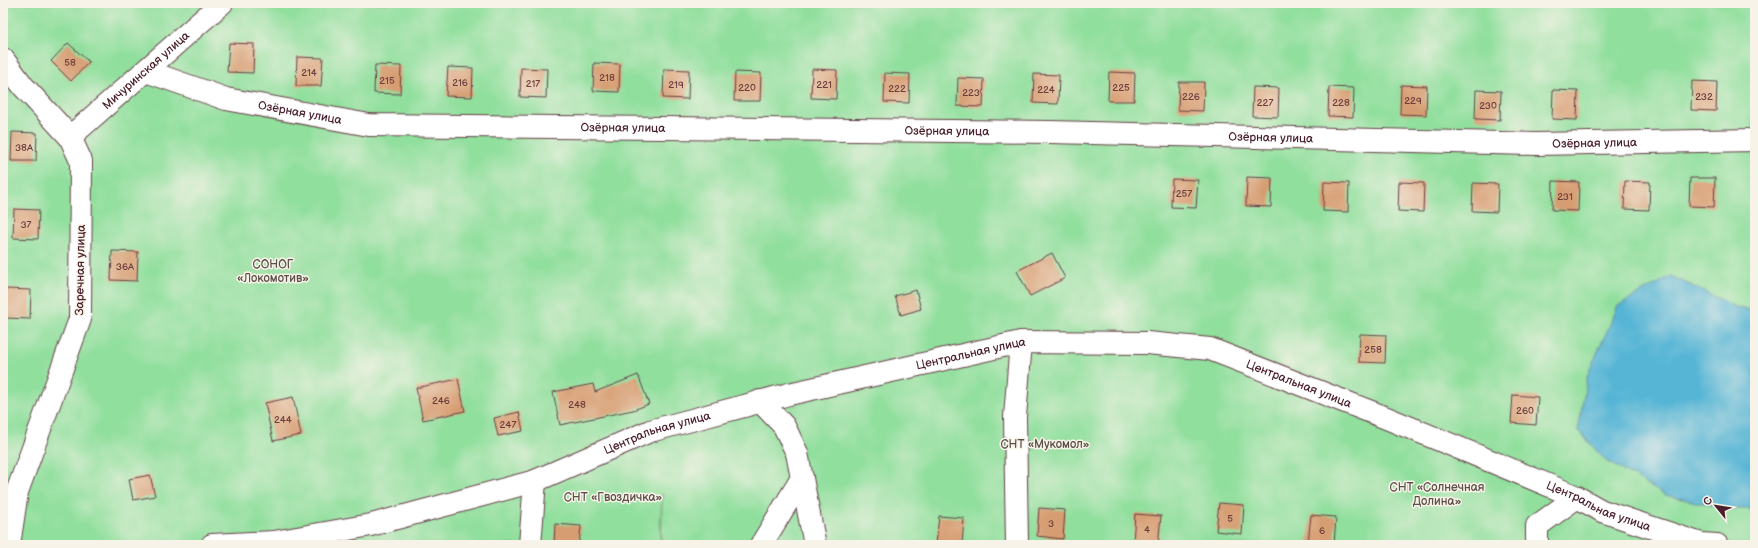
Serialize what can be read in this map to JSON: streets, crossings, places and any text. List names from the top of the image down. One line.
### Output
{"streets":{"street":["Мичуринская улица","Озёрная улица","Заречная улица","Центральная улица"]},"crossings":[["Мичуринская улица","Озёрная улица"],["Мичуринская улица","Заречная улица"]],"parks":["СОНОГ «Локомотив»","СНТ «Мукомол»","СНТ «Солнечная Долина»","СНТ «Гвоздичка»"],"house_numbers":["58","214","218","215","216","217","219","221","220","225","222","224","223","226","232","229","227","228","230","38А","257","231","37","36А","258","246","248","260","244","247","5","3","4","6"],"north":"top left"}
